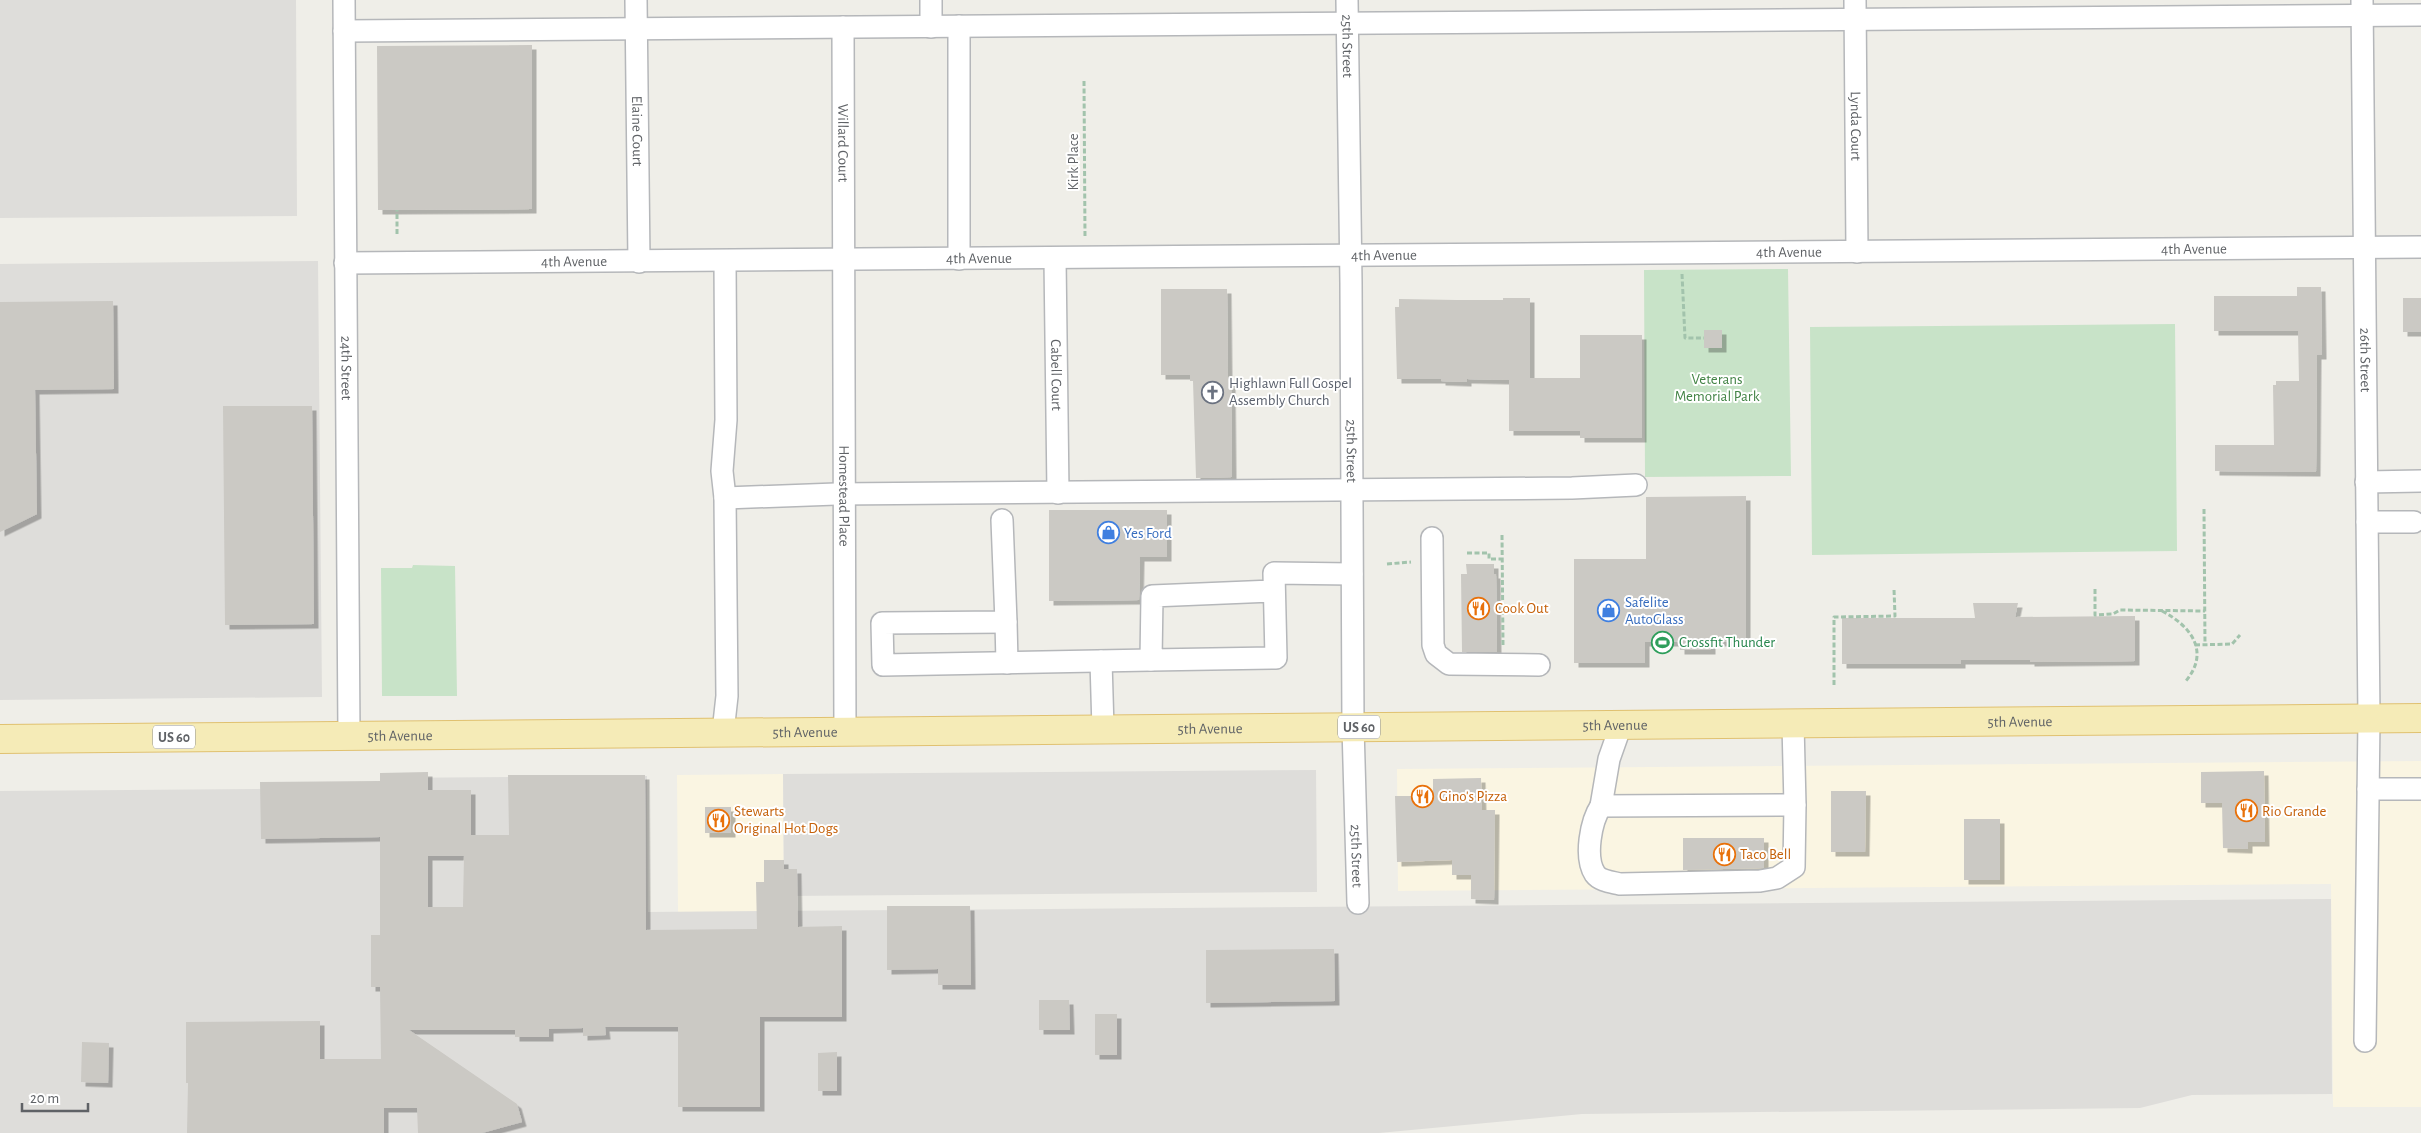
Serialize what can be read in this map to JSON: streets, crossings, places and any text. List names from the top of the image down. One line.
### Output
{"streets":{"main road":["5th Avenue","US 60"],"street":["25th Street","Lynda Court","Elaine Court","Willard Court","4th Avenue","26th Street","24th Street","Cabell Court","Homestead Place"],"path":["Kirk Place"]},"crossings":[["25th Street","4th Avenue"],["25th Street","5th Avenue"],["Lynda Court","4th Avenue"],["Elaine Court","4th Avenue"],["Willard Court","4th Avenue"],["Willard Court","Homestead Place"],["4th Avenue","26th Street"],["4th Avenue","24th Street"],["4th Avenue","Cabell Court"],["4th Avenue","Homestead Place"],["26th Street","5th Avenue"],["24th Street","5th Avenue"],["Homestead Place","5th Avenue"]],"parks":["Veterans Memorial Park"],"places":{"church":["Highlawn Full Gospel Assembly Church"],"shop":["Yes Ford","Safelite AutoGlass"],"restaurant":["Cook Out","Gino's Pizza","Rio Grande","Stewarts Original Hot Dogs","Taco Bell"],"sports":["Crossfit Thunder"]},"scale_bar":"20 m"}
